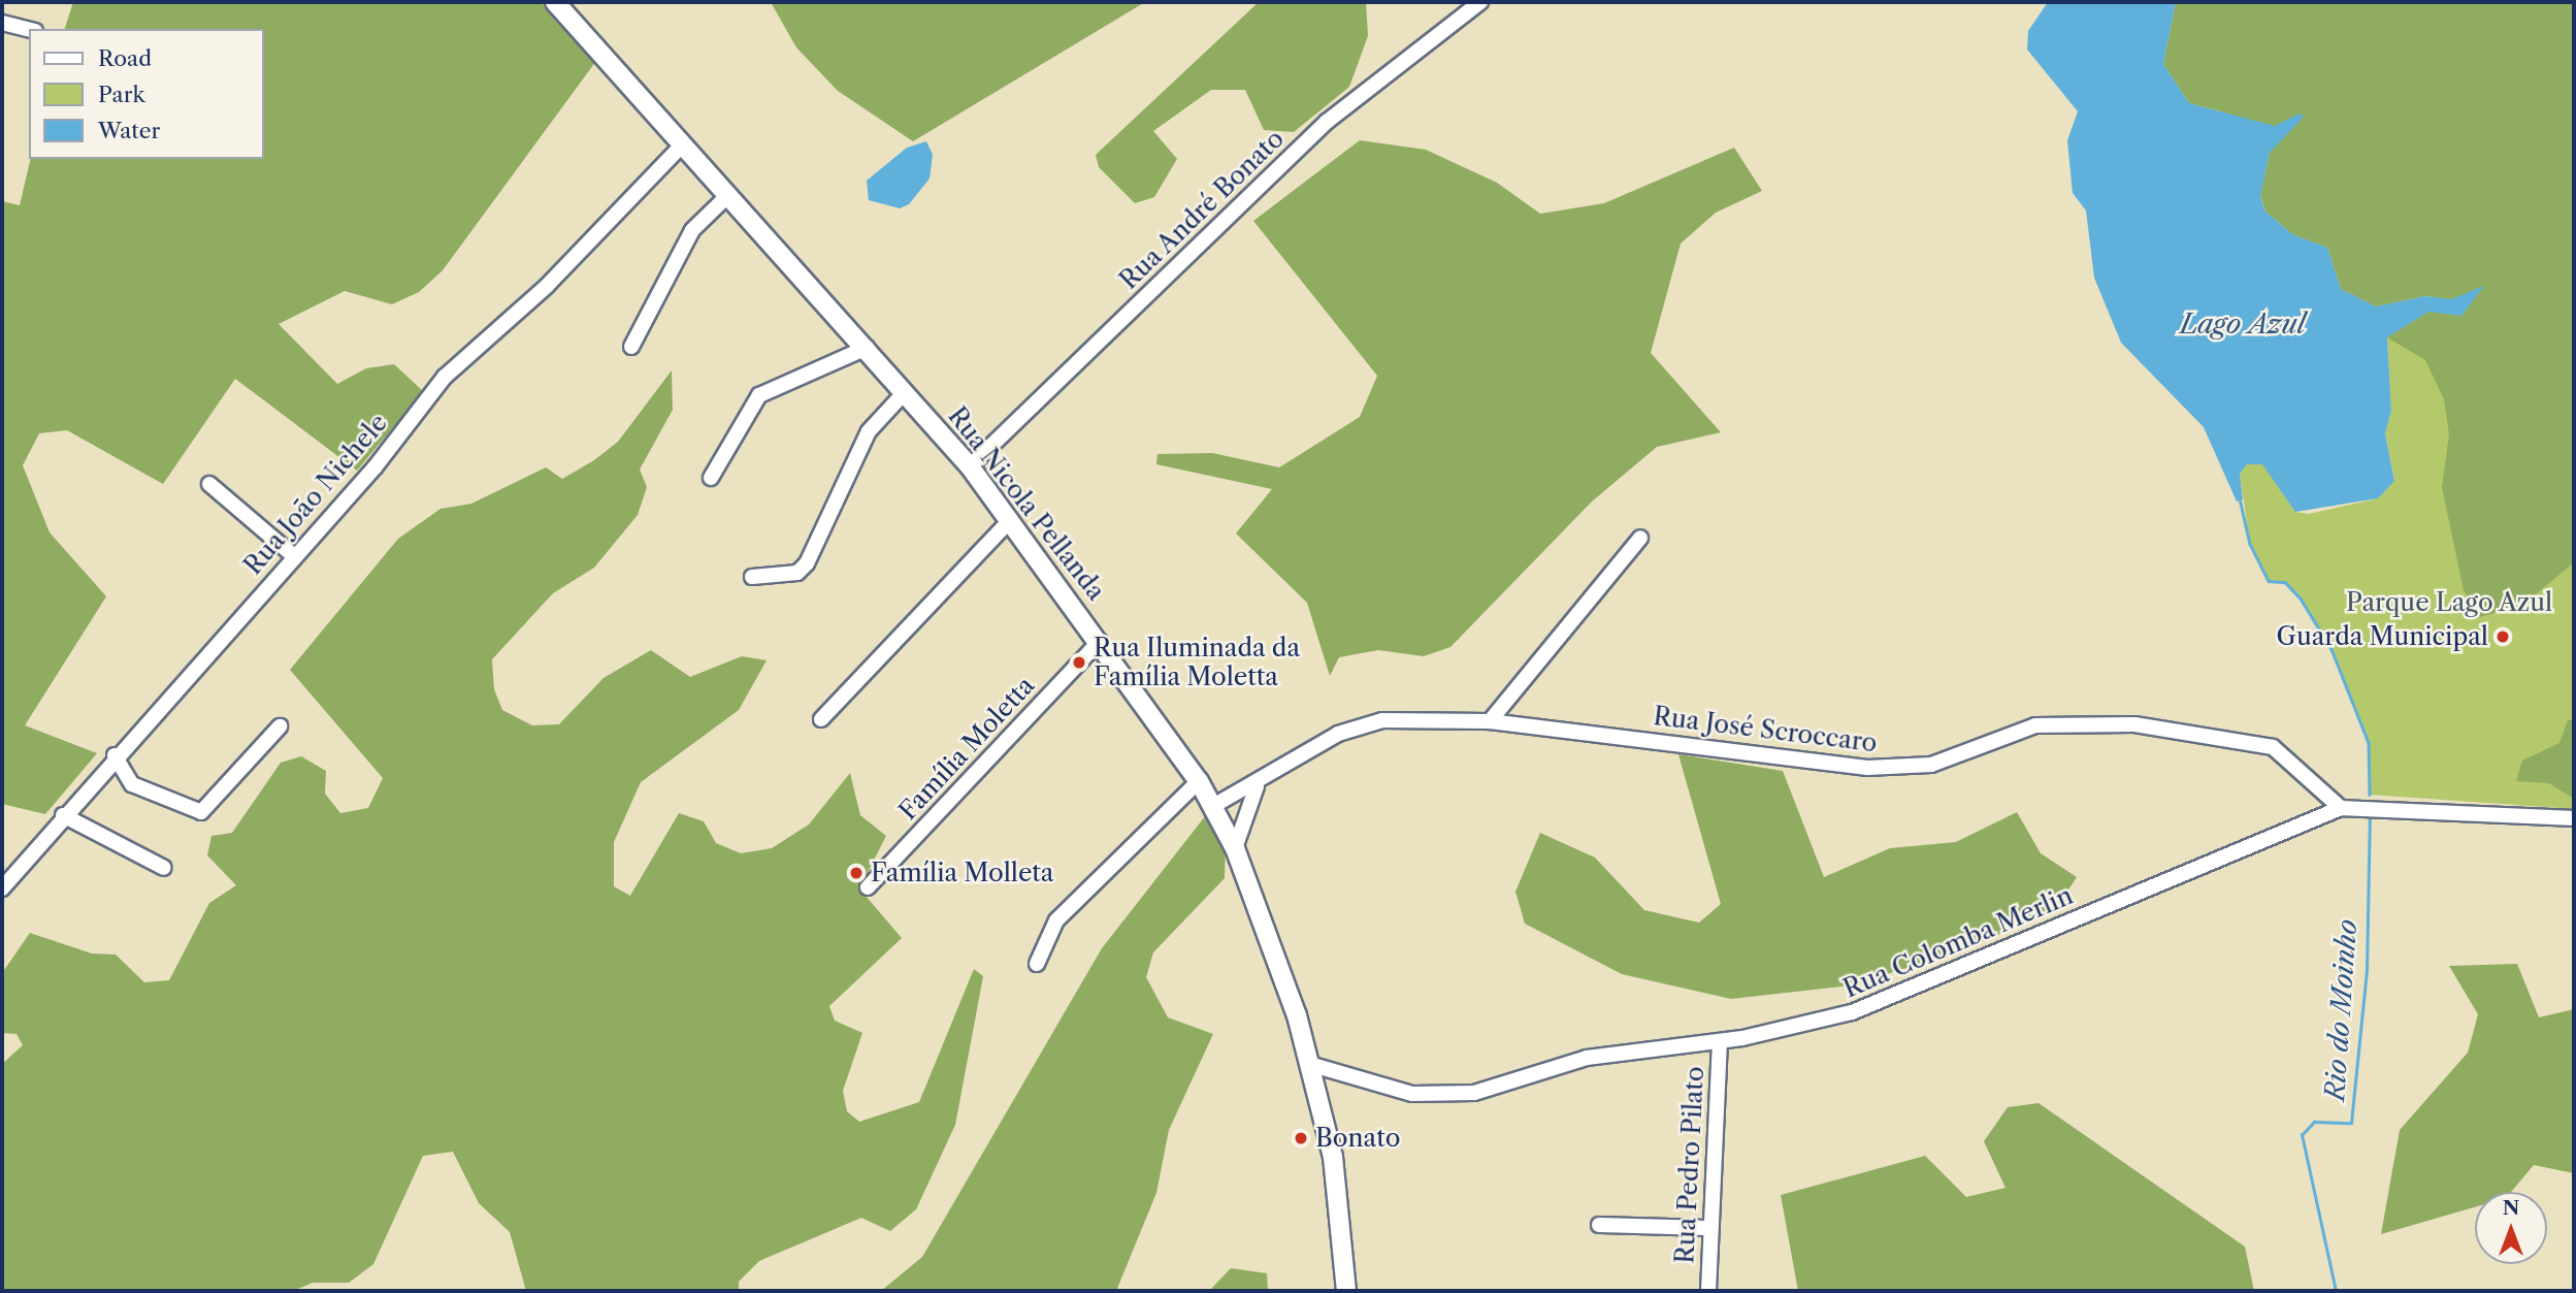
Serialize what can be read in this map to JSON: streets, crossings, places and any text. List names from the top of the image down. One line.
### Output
{"streets":{"main road":["Rua Nicola Pellanda"],"street":["Rua André Bonato","Rua João Nichele","Rua José Scroccaro","Família Moletta","Rua Colomba Merlin","Rua Pedro Pilato"]},"crossings":[["Rua André Bonato","Rua Nicola Pellanda"],["Rua João Nichele","Rua Nicola Pellanda"],["Rua Nicola Pellanda","Rua José Scroccaro"],["Rua Nicola Pellanda","Família Moletta"],["Rua Nicola Pellanda","Rua Colomba Merlin"],["Rua José Scroccaro","Rua Colomba Merlin"],["Rua Colomba Merlin","Rua Pedro Pilato"]],"water":["Lago Azul","Rio do Moinho"],"parks":["Parque Lago Azul"],"places":["Guarda Municipal","Rua Iluminada da Família Moletta","Família Molleta","Bonato"],"legend":["Road","Park","Water"],"north":"top"}
